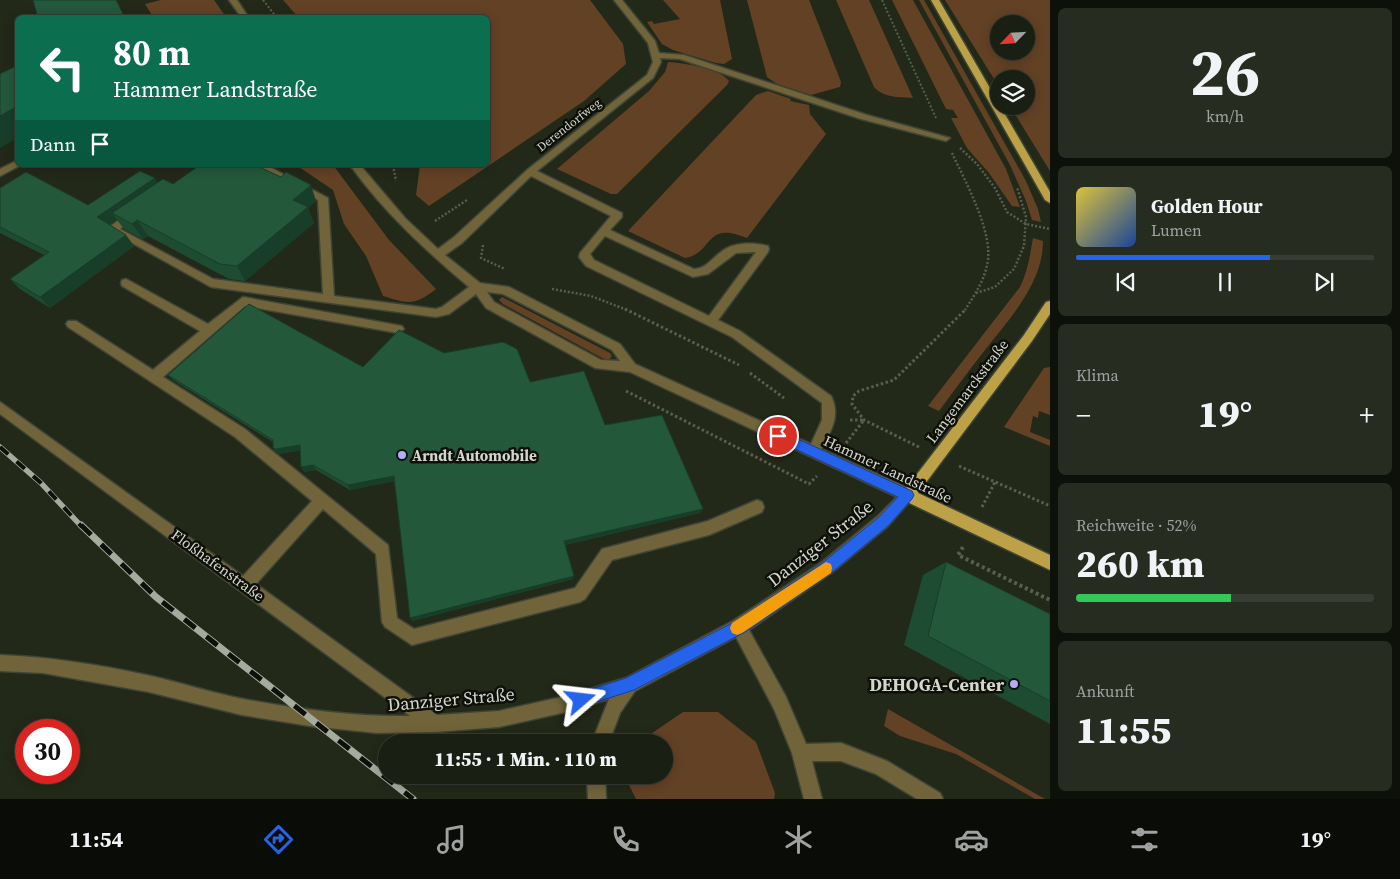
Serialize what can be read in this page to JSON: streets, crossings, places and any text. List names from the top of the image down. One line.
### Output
{"streets":{"main road":["Langemarckstraße","Hammer Landstraße"],"street":["Derendorfweg","Danziger Straße","Floßhafenstraße"]},"crossings":[["Derendorfweg","Hammer Landstraße"],["Langemarckstraße","Hammer Landstraße"],["Langemarckstraße","Danziger Straße"],["Hammer Landstraße","Danziger Straße"],["Danziger Straße","Floßhafenstraße"]],"places":["Arndt Automobile","DEHOGA-Center"],"north":"bottom left","page":{"tile":[["26","km/h"],"Klima",["Reichweite · 52%","260 km"],["Ankunft","11:55"]],"turn":["80 m","Hammer Landstraße"],"then":"Dann","song":["Golden Hour","Lumen"],"heat":["−","19°","+"],"limit":"30","trip":"11:55 · 1 Min. · 110 m","tabs":["11:54","19°"]}}
